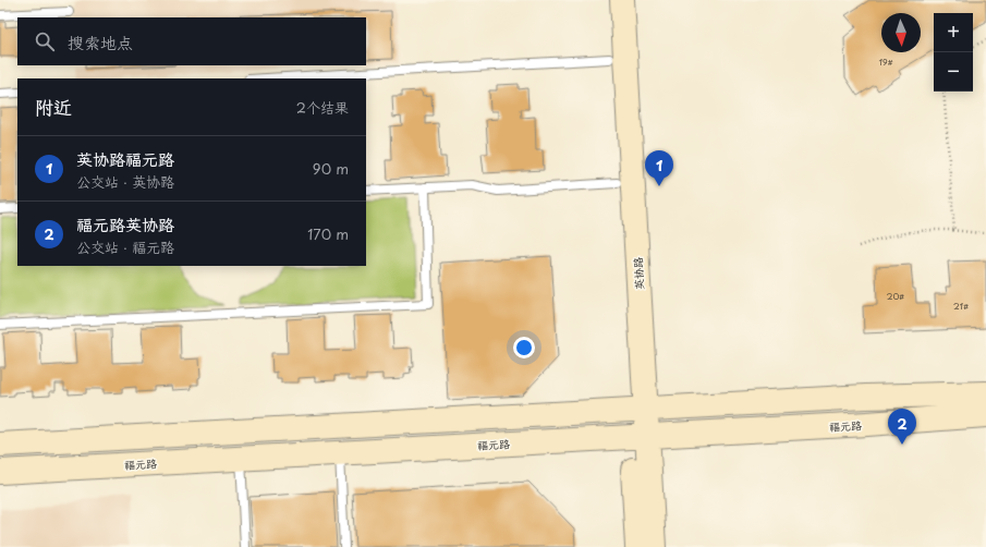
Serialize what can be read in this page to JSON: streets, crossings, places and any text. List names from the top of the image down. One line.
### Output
{"streets":{"main road":["英协路","福元路"]},"crossings":[["英协路","福元路"]],"house_numbers":["19#","20#","21#"],"north":"bottom","page":{"map_buttons":["+","−"],"search":"搜索地点","heading":["附近","2个结果"],"list":[{"mark":"1","name":"英协路福元路","note":"公交站 · 英协路","value":"90 m"},{"mark":"2","name":"福元路英协路","note":"公交站 · 福元路","value":"170 m"}],"pins":["1","2"]}}
